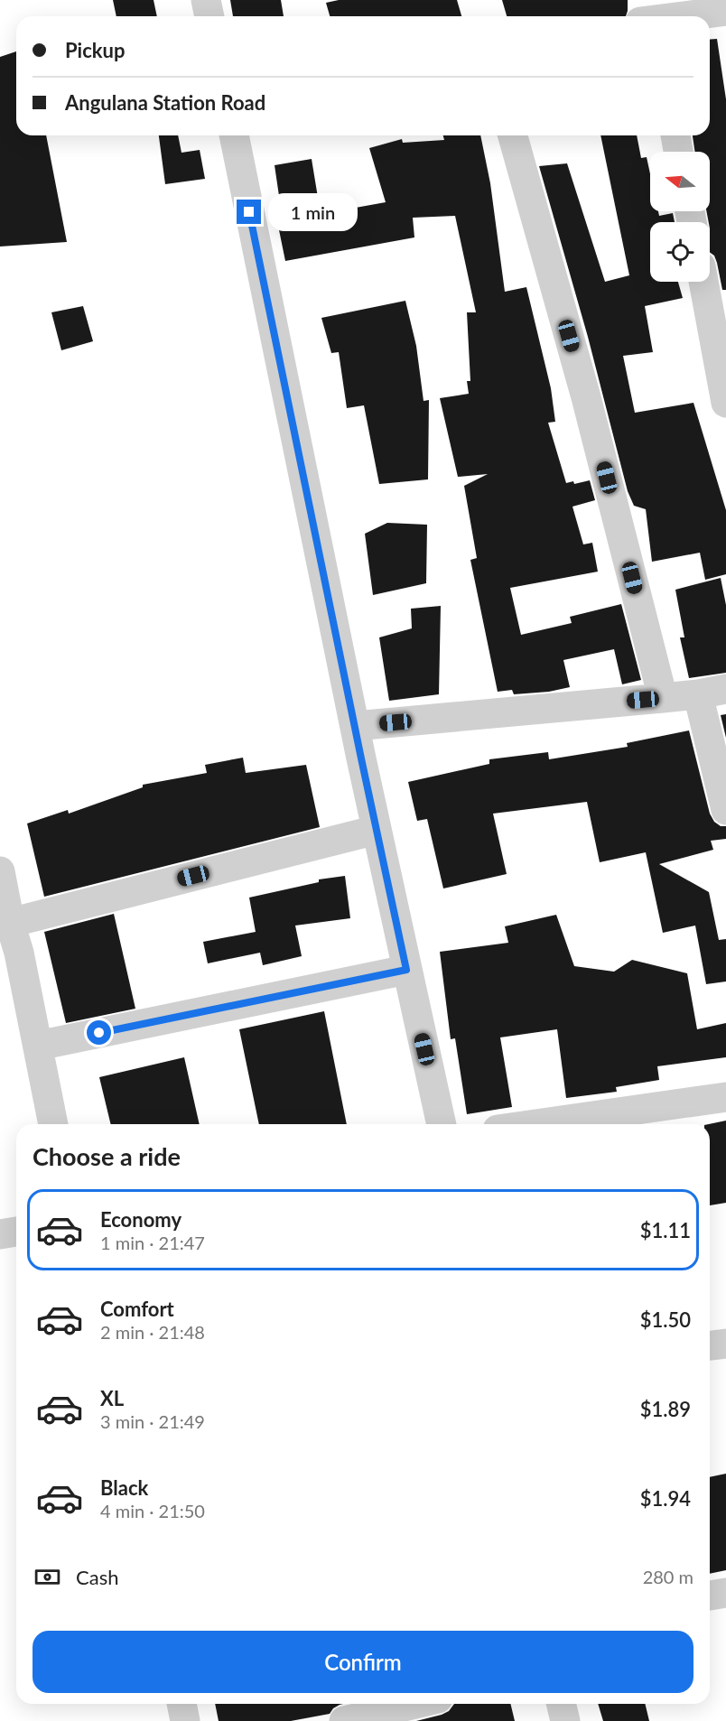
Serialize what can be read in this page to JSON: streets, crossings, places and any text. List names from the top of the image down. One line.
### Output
{"north":"left","page":{"banner":["Pickup","Angulana Station Road"],"bubble":"1 min","heading":"Choose a ride","list":[{"name":"Economy","note":"1 min · 21:47","value":"$1.11"},{"name":"Comfort","note":"2 min · 21:48","value":"$1.50"},{"name":"XL","note":"3 min · 21:49","value":"$1.89"},{"name":"Black","note":"4 min · 21:50","value":"$1.94"}],"pay":["Cash","280 m"],"buttons":"Confirm"}}
